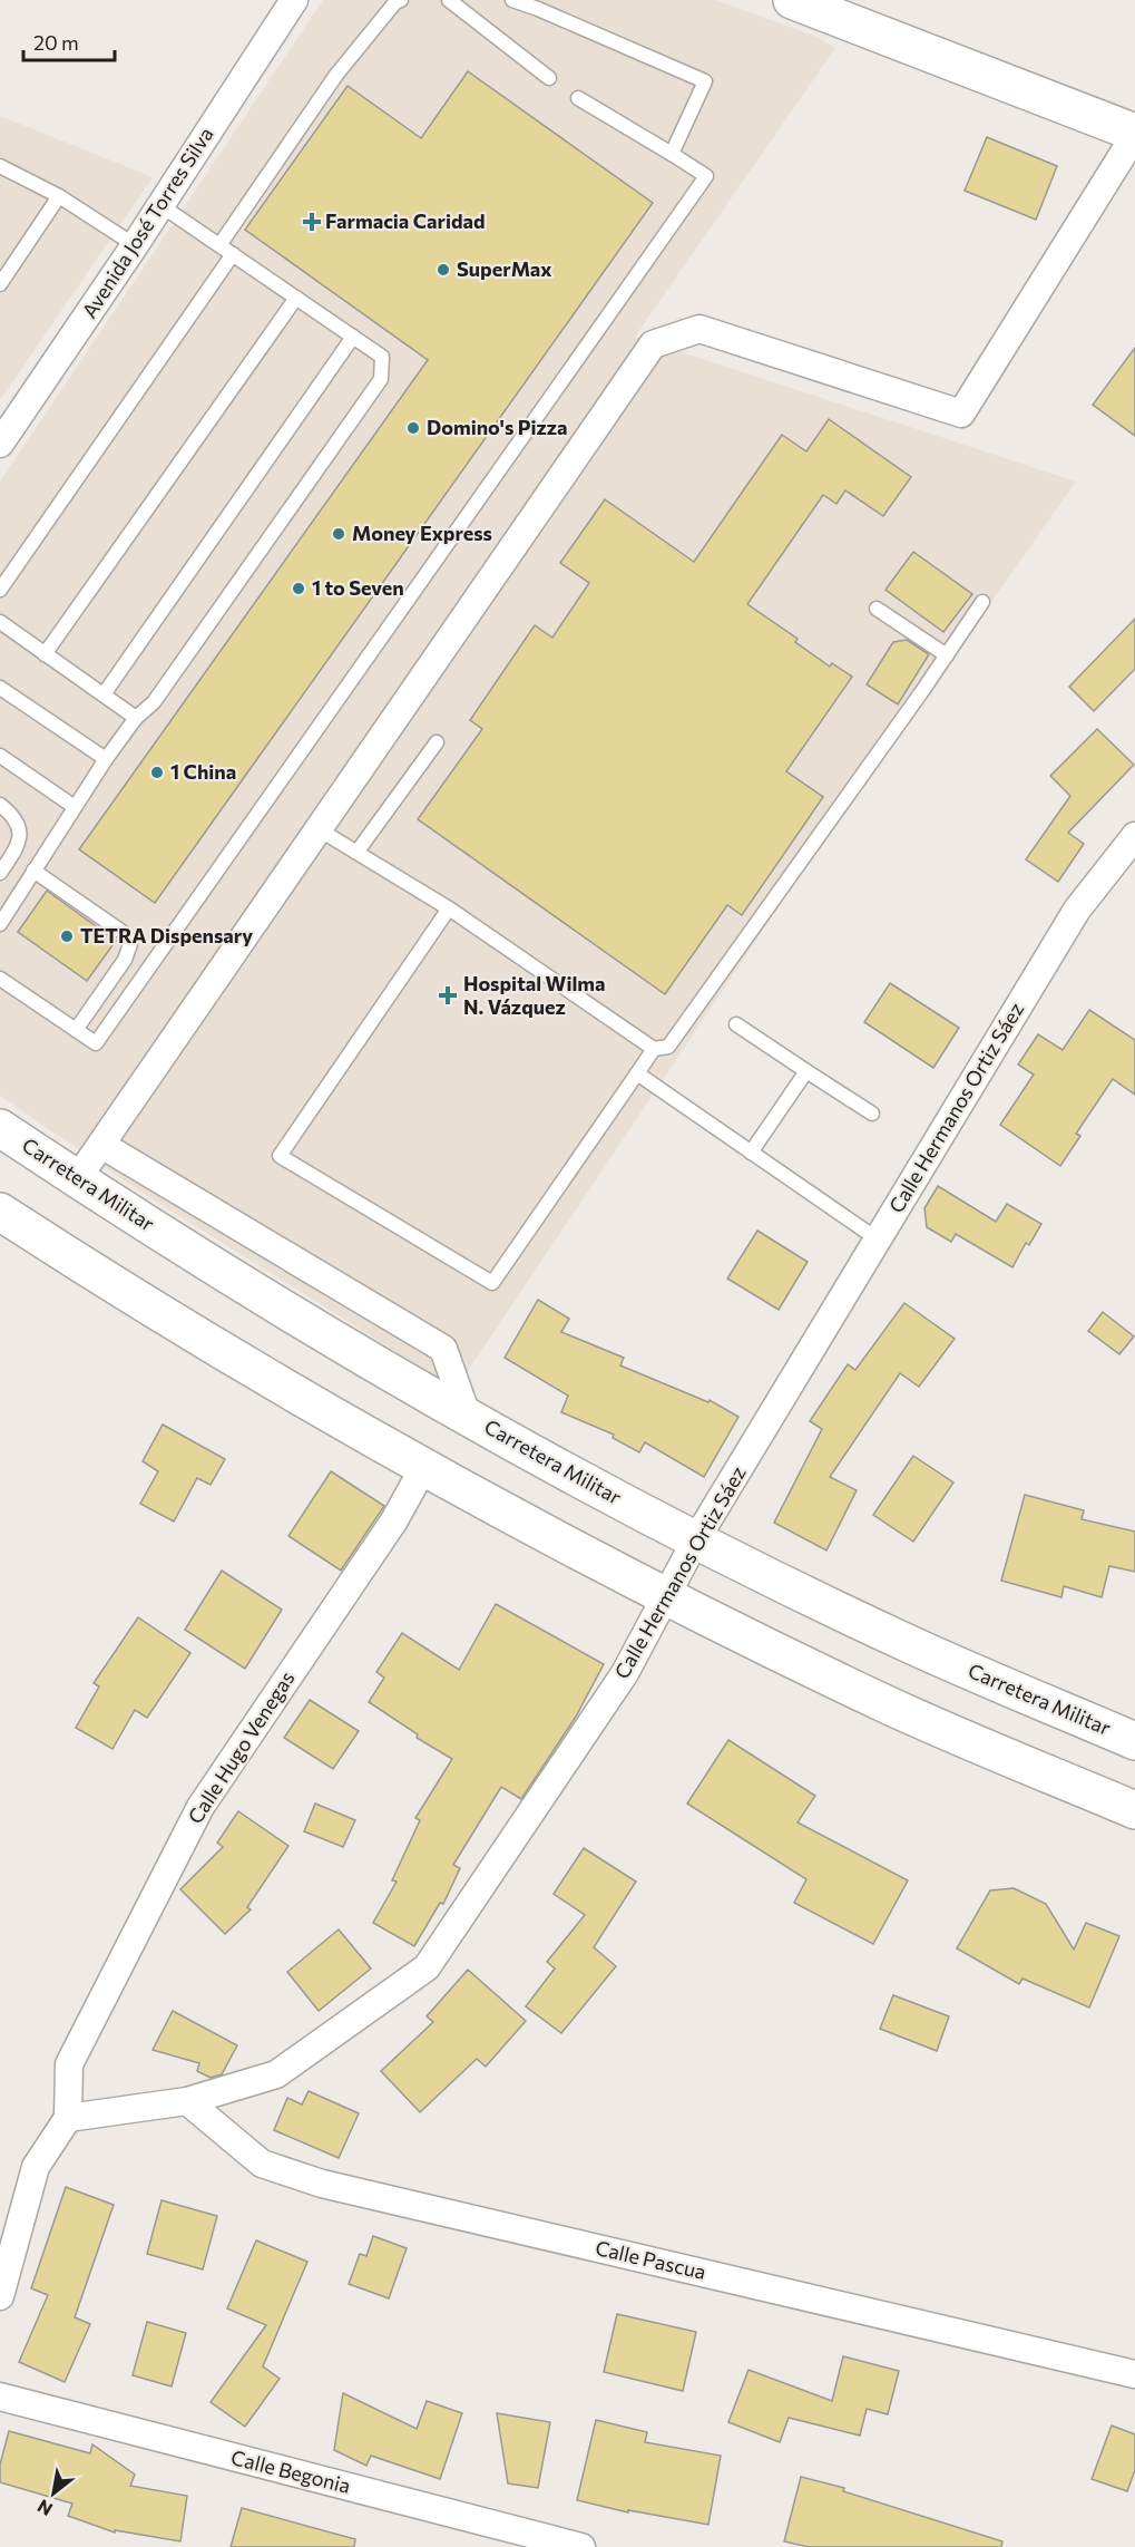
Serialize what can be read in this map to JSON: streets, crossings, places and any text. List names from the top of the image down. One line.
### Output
{"streets":{"main road":["Carretera Militar"],"street":["Avenida José Torres Silva","Calle Hermanos Ortiz Sáez","Calle Hugo Venegas","Calle Pascua","Calle Begonia"]},"crossings":[["Calle Hermanos Ortiz Sáez","Carretera Militar"],["Calle Hermanos Ortiz Sáez","Calle Hugo Venegas"],["Calle Hermanos Ortiz Sáez","Calle Pascua"]],"places":{"health":["Farmacia Caridad","Hospital Wilma N. Vázquez"],"other":["SuperMax","Domino's Pizza","Money Express","1 to Seven","1 China","TETRA Dispensary"]},"scale_bar":"20 m","north":"bottom left"}
